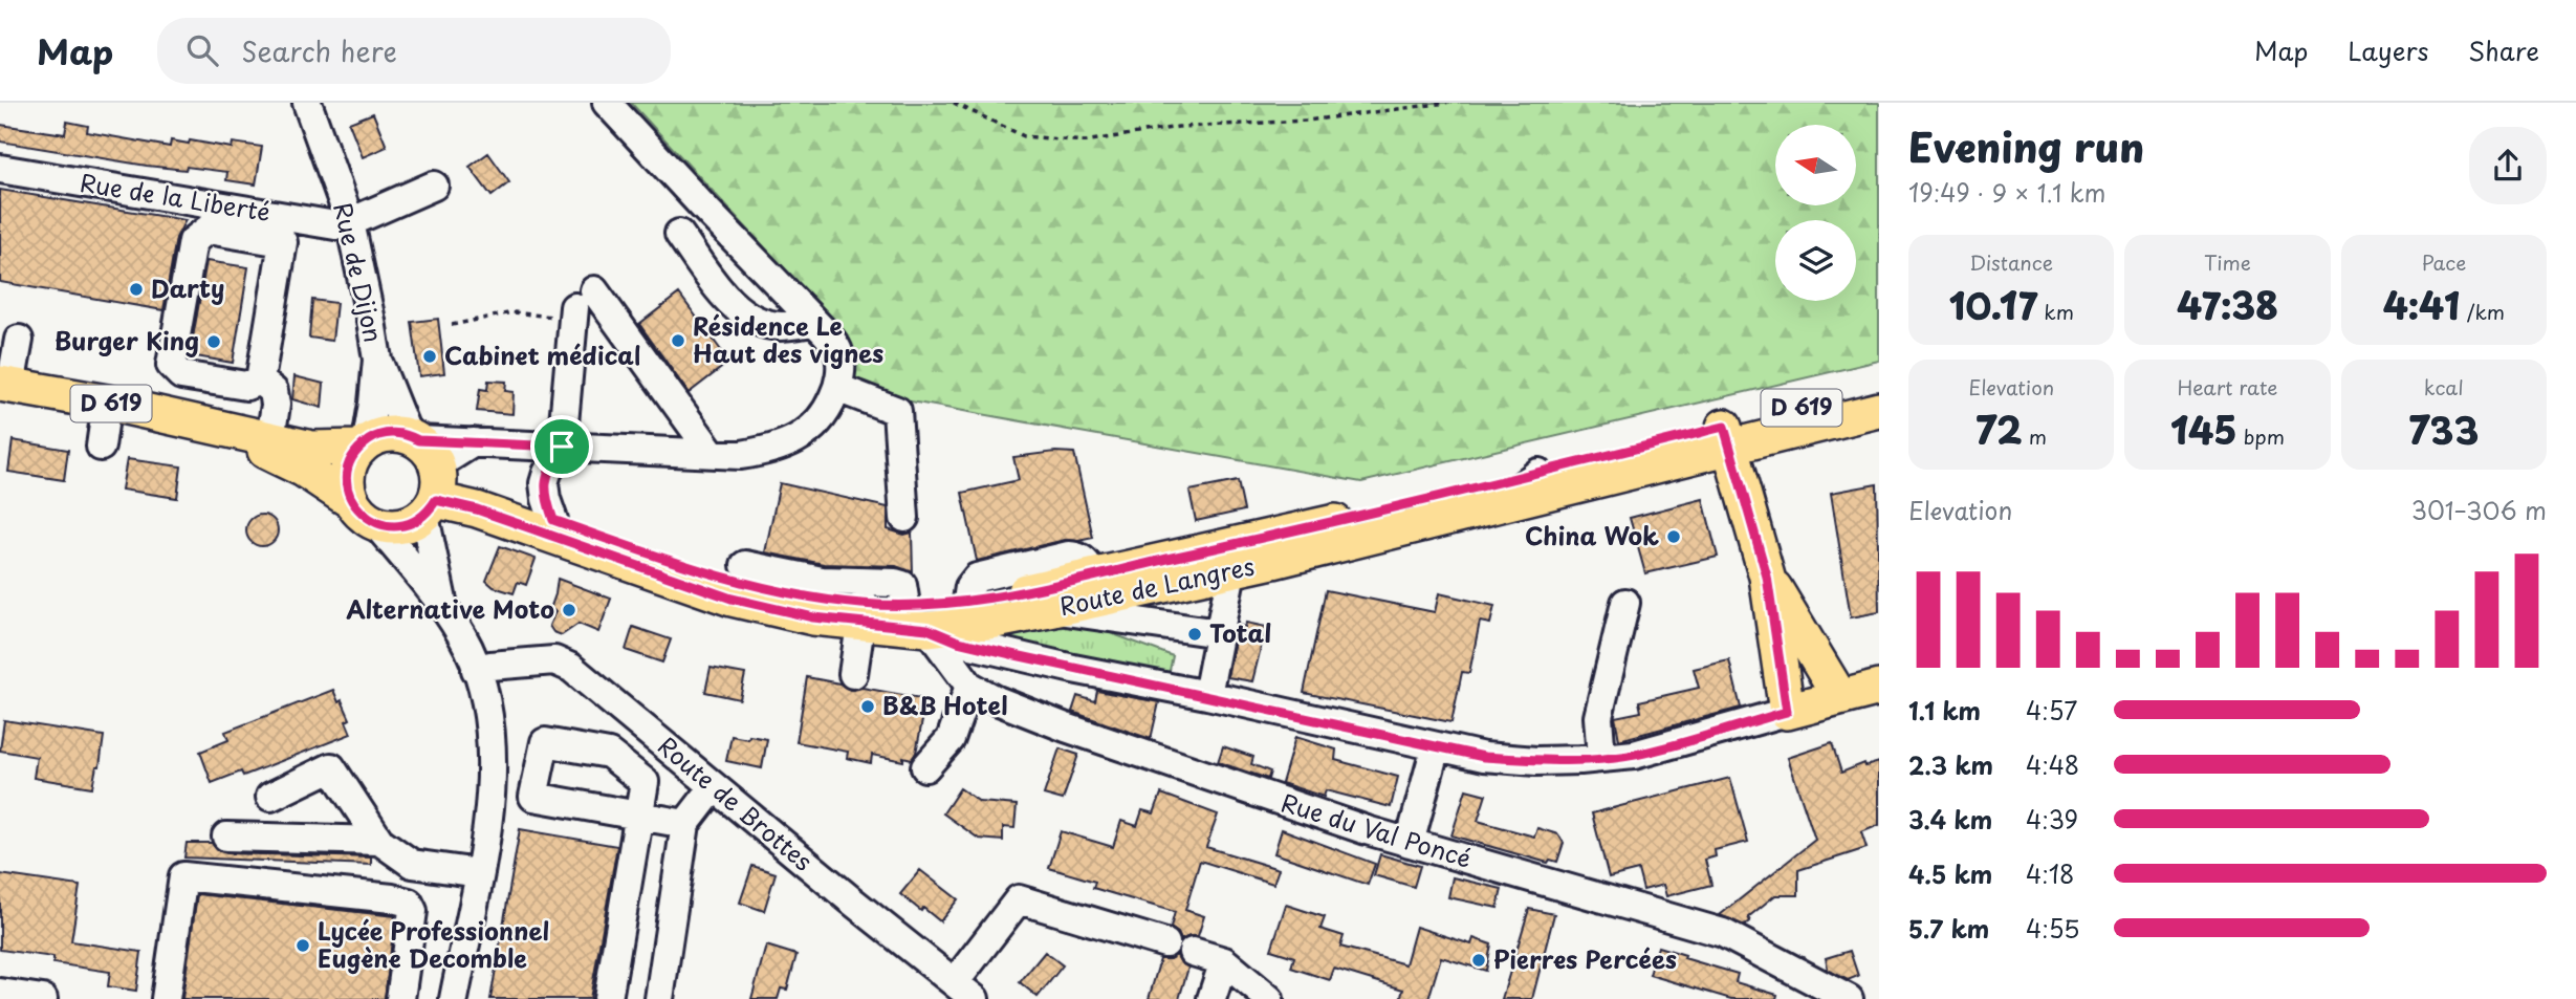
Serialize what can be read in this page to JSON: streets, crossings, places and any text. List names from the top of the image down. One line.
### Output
{"streets":{"main road":["D 619","Route de Langres"],"street":["Rue de la Liberté","Rue de Dijon","Route de Brottes","Rue du Val Poncé"]},"crossings":[["Rue de la Liberté","Rue de Dijon"],["Rue de Dijon","D 619"],["Rue de Dijon","Route de Langres"],["D 619","Route de Langres"],["Route de Langres","Rue du Val Poncé"]],"places":["Darty","Résidence Le Haut des vignes","Burger King","Cabinet médical","China Wok","Alternative Moto","Total","B&B Hotel","Lycée Professionnel Eugène Decomble","Pierres Percées"],"north":"left","page":{"header":"Map","search":"Search here","nav":["Map","Layers","Share"],"heading":["Evening run","19:49 · 9 × 1.1 km"],"stats":[["Distance","10.17 km"],["Time","47:38"],["Pace","4:41 /km"],["Elevation","72 m"],["Heart rate","145 bpm"],["kcal","733"]],"chart":["Elevation","301–306 m"],"list":[{"name":"1.1 km","note":"4:57"},{"name":"2.3 km","note":"4:48"},{"name":"3.4 km","note":"4:39"},{"name":"4.5 km","note":"4:18"},{"name":"5.7 km","note":"4:55"}]}}
